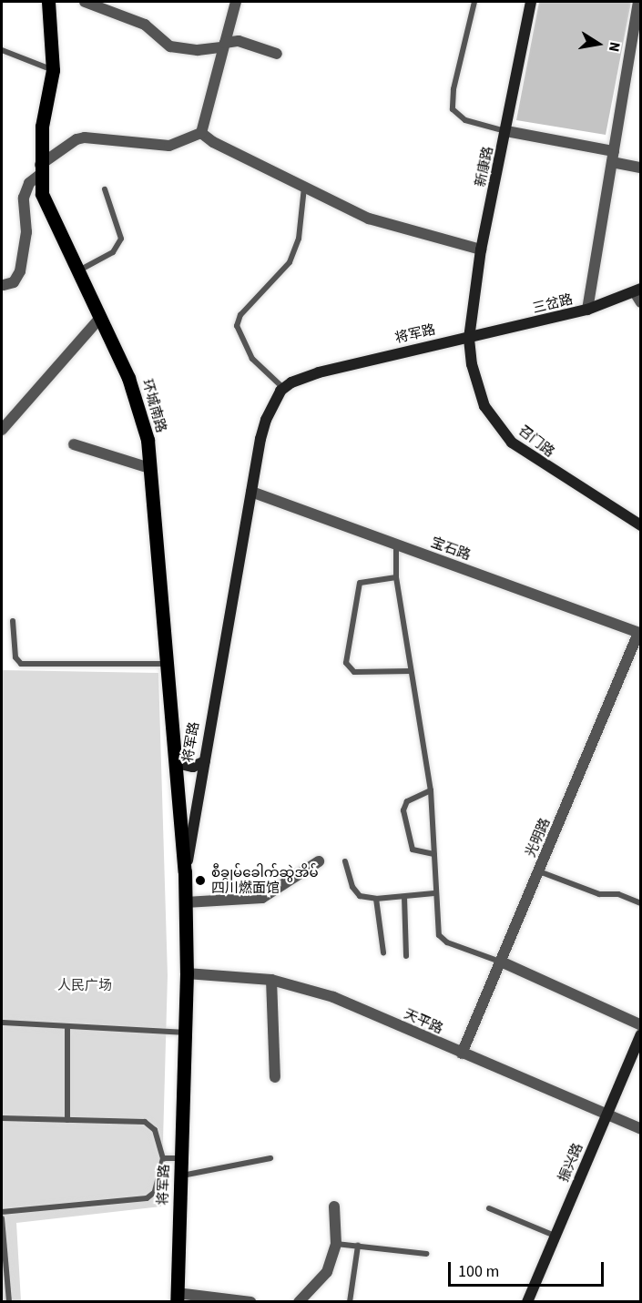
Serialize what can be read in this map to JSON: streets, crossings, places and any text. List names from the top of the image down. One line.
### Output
{"streets":{"main road":["新康路","三岔路","将军路","环城南路","召门路","振兴路"],"street":["宝石路","光明路","天平路"]},"crossings":[["新康路","三岔路"],["新康路","将军路"],["新康路","召门路"],["三岔路","将军路"],["三岔路","召门路"],["将军路","环城南路"],["将军路","召门路"],["将军路","宝石路"],["将军路","天平路"],["宝石路","光明路"],["光明路","天平路"],["天平路","振兴路"]],"parks":["人民广场"],"places":["စီချွမ်ခေါက်ဆွဲအိမ် 四川燃面馆"],"scale_bar":"100 m","north":"right"}
